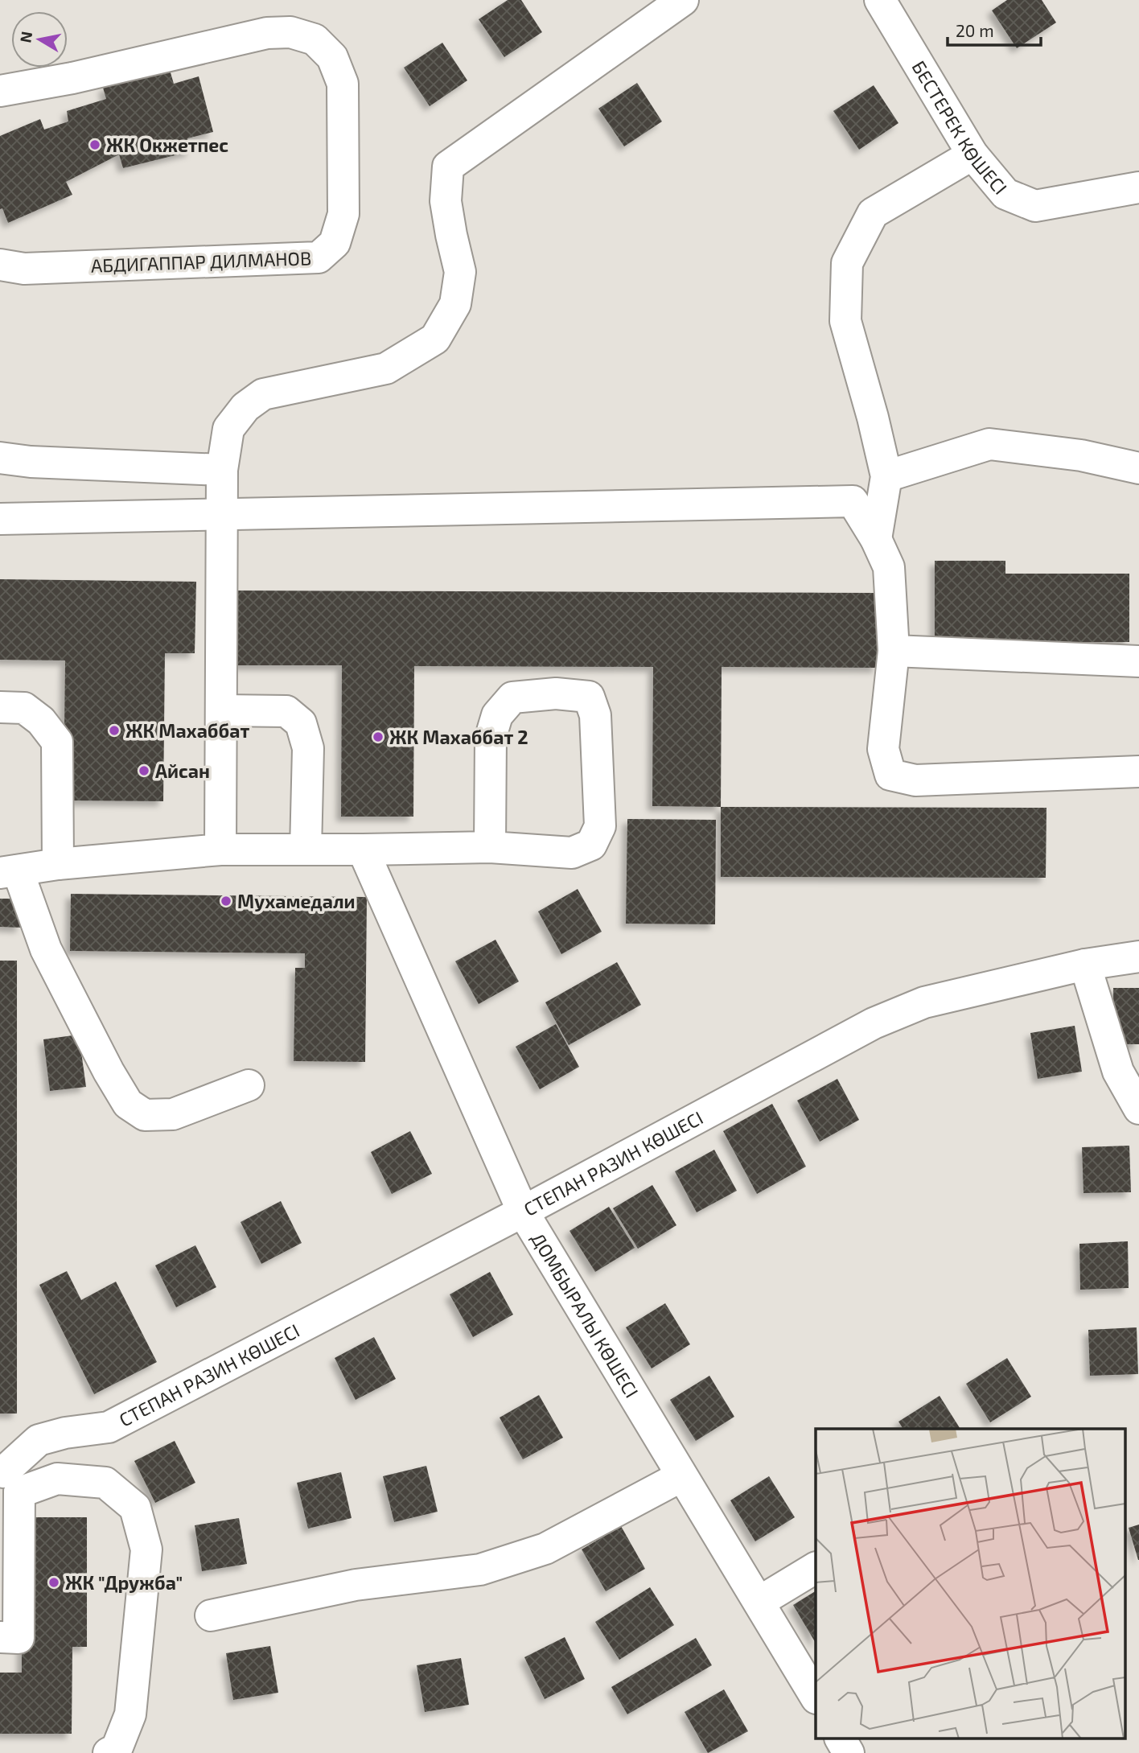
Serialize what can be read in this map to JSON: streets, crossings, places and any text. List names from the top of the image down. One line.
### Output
{"streets":{"street":["БЕСТЕРЕК КӨШЕСІ","АБДИГАППАР ДИЛМАНОВ","СТЕПАН РАЗИН КӨШЕСІ","ДОМБЫРАЛЫ КӨШЕСІ"]},"crossings":[["СТЕПАН РАЗИН КӨШЕСІ","ДОМБЫРАЛЫ КӨШЕСІ"]],"places":["ЖК Окжетпес","ЖК Махаббат","ЖК Махаббат 2","Айсан","Мухамедали","ЖК \"Дружба\""],"scale_bar":"20 m","north":"left"}
